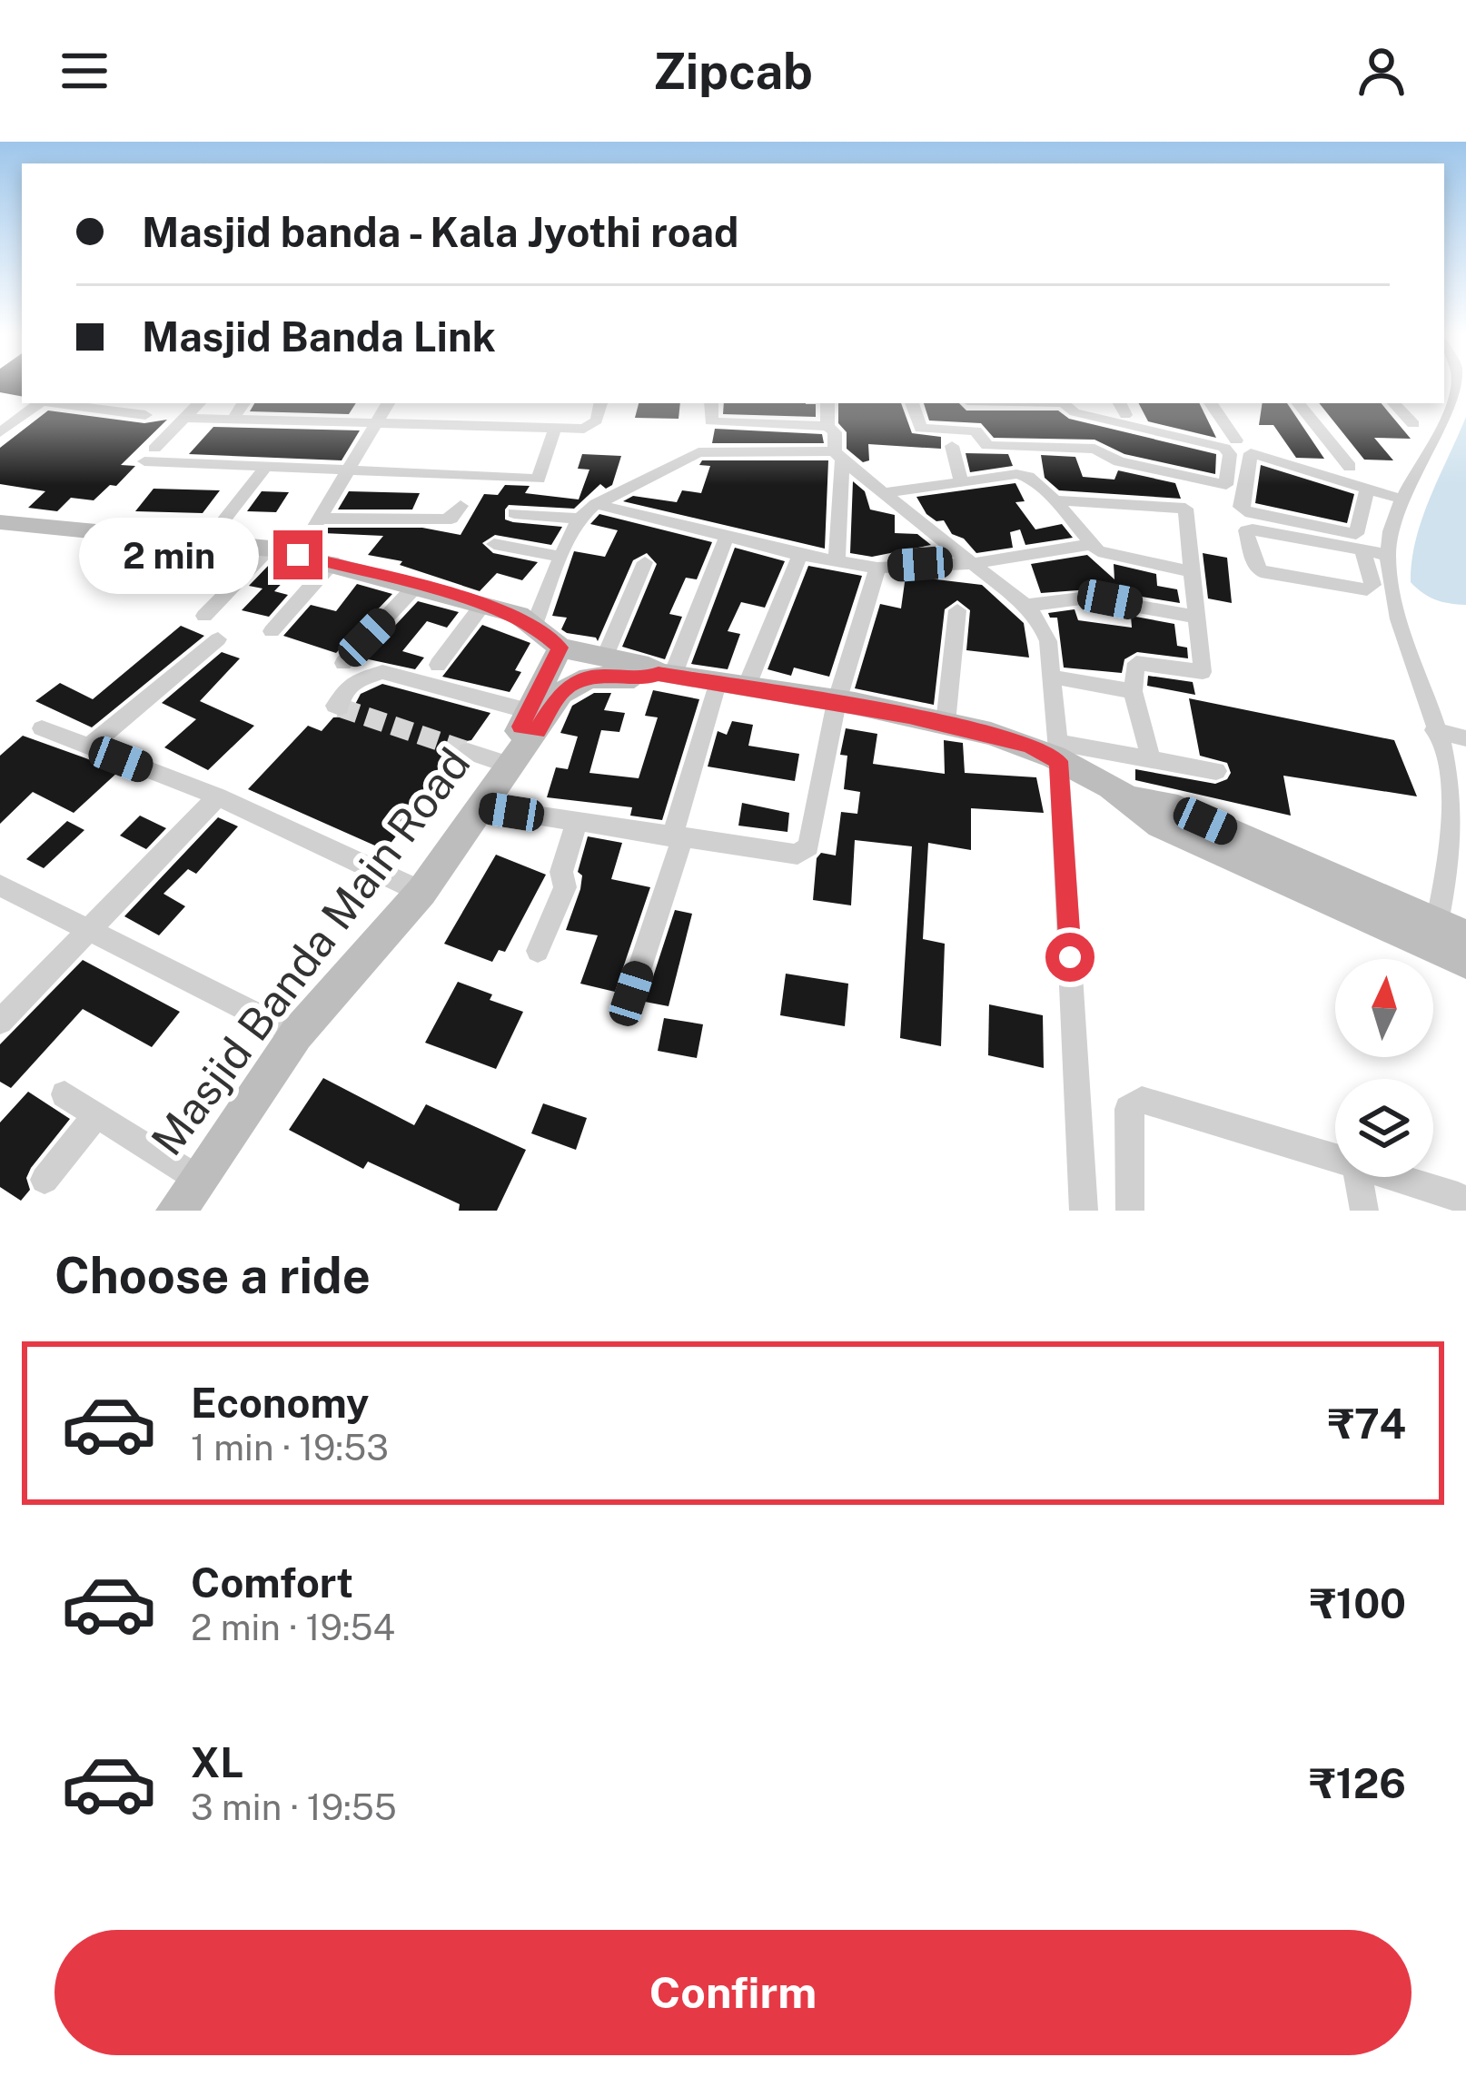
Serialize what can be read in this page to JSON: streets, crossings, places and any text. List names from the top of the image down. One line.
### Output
{"streets":{"main road":["Masjid Banda Main Road"]},"north":"top","page":{"header":"Zipcab","banner":["Masjid banda - Kala Jyothi road","Masjid Banda Link"],"bubble":"2 min","heading":"Choose a ride","list":[{"name":"Economy","note":"1 min · 19:53","value":"₹74"},{"name":"Comfort","note":"2 min · 19:54","value":"₹100"},{"name":"XL","note":"3 min · 19:55","value":"₹126"}],"buttons":"Confirm"}}
